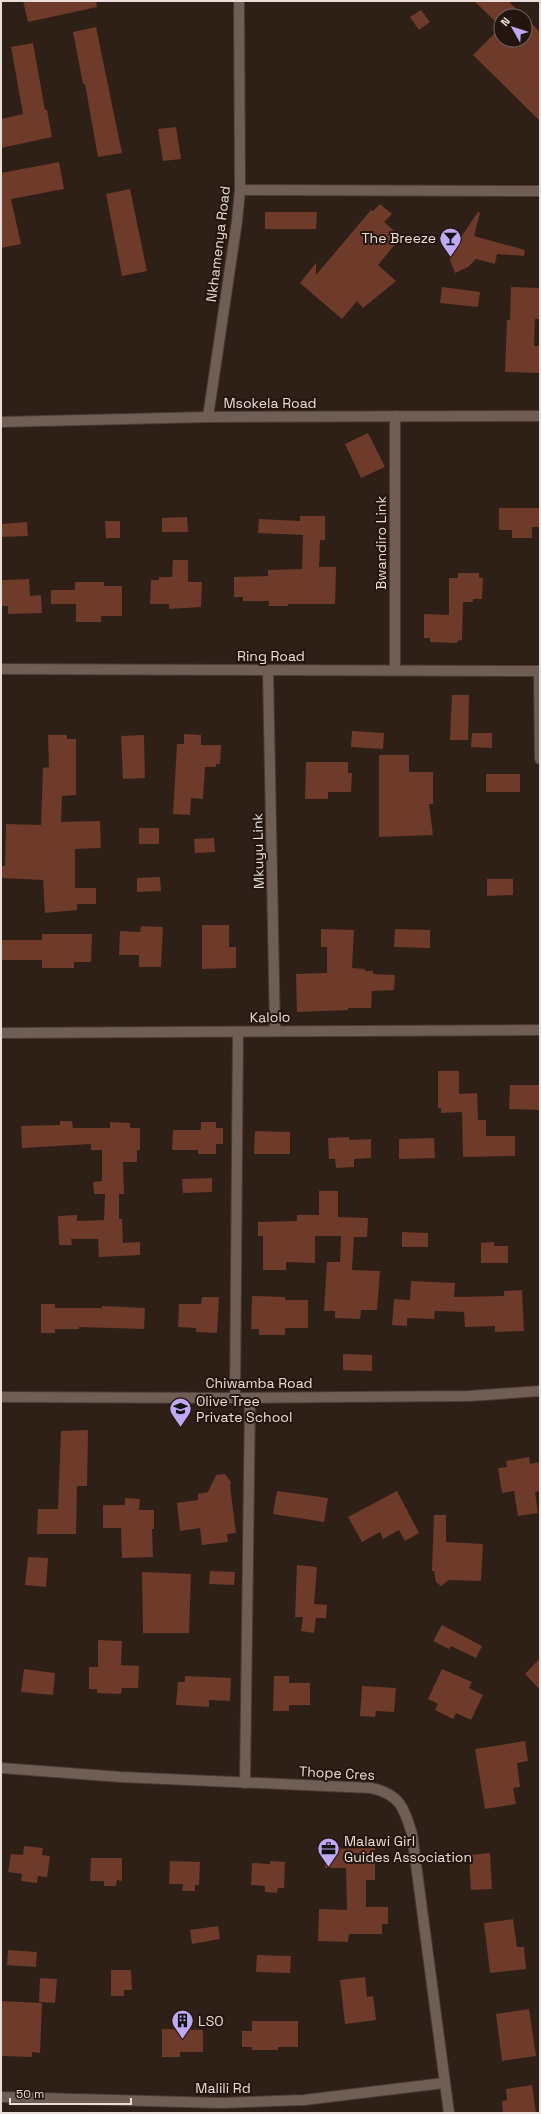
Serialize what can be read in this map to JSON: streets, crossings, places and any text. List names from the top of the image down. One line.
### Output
{"streets":{"street":["Nkhamenya Road","Msokela Road","Bwandiro Link","Ring Road","Mkuyu Link","Kalolo","Chiwamba Road","Thope Cres","Malili Rd"]},"crossings":[["Nkhamenya Road","Msokela Road"],["Msokela Road","Bwandiro Link"],["Bwandiro Link","Ring Road"],["Ring Road","Mkuyu Link"],["Mkuyu Link","Kalolo"],["Thope Cres","Malili Rd"]],"places":{"bar":["The Breeze"],"school or university":["Olive Tree Private School"],"office":["Malawi Girl Guides Association"],"building":["LSO"]},"scale_bar":"50 m","north":"top left"}
